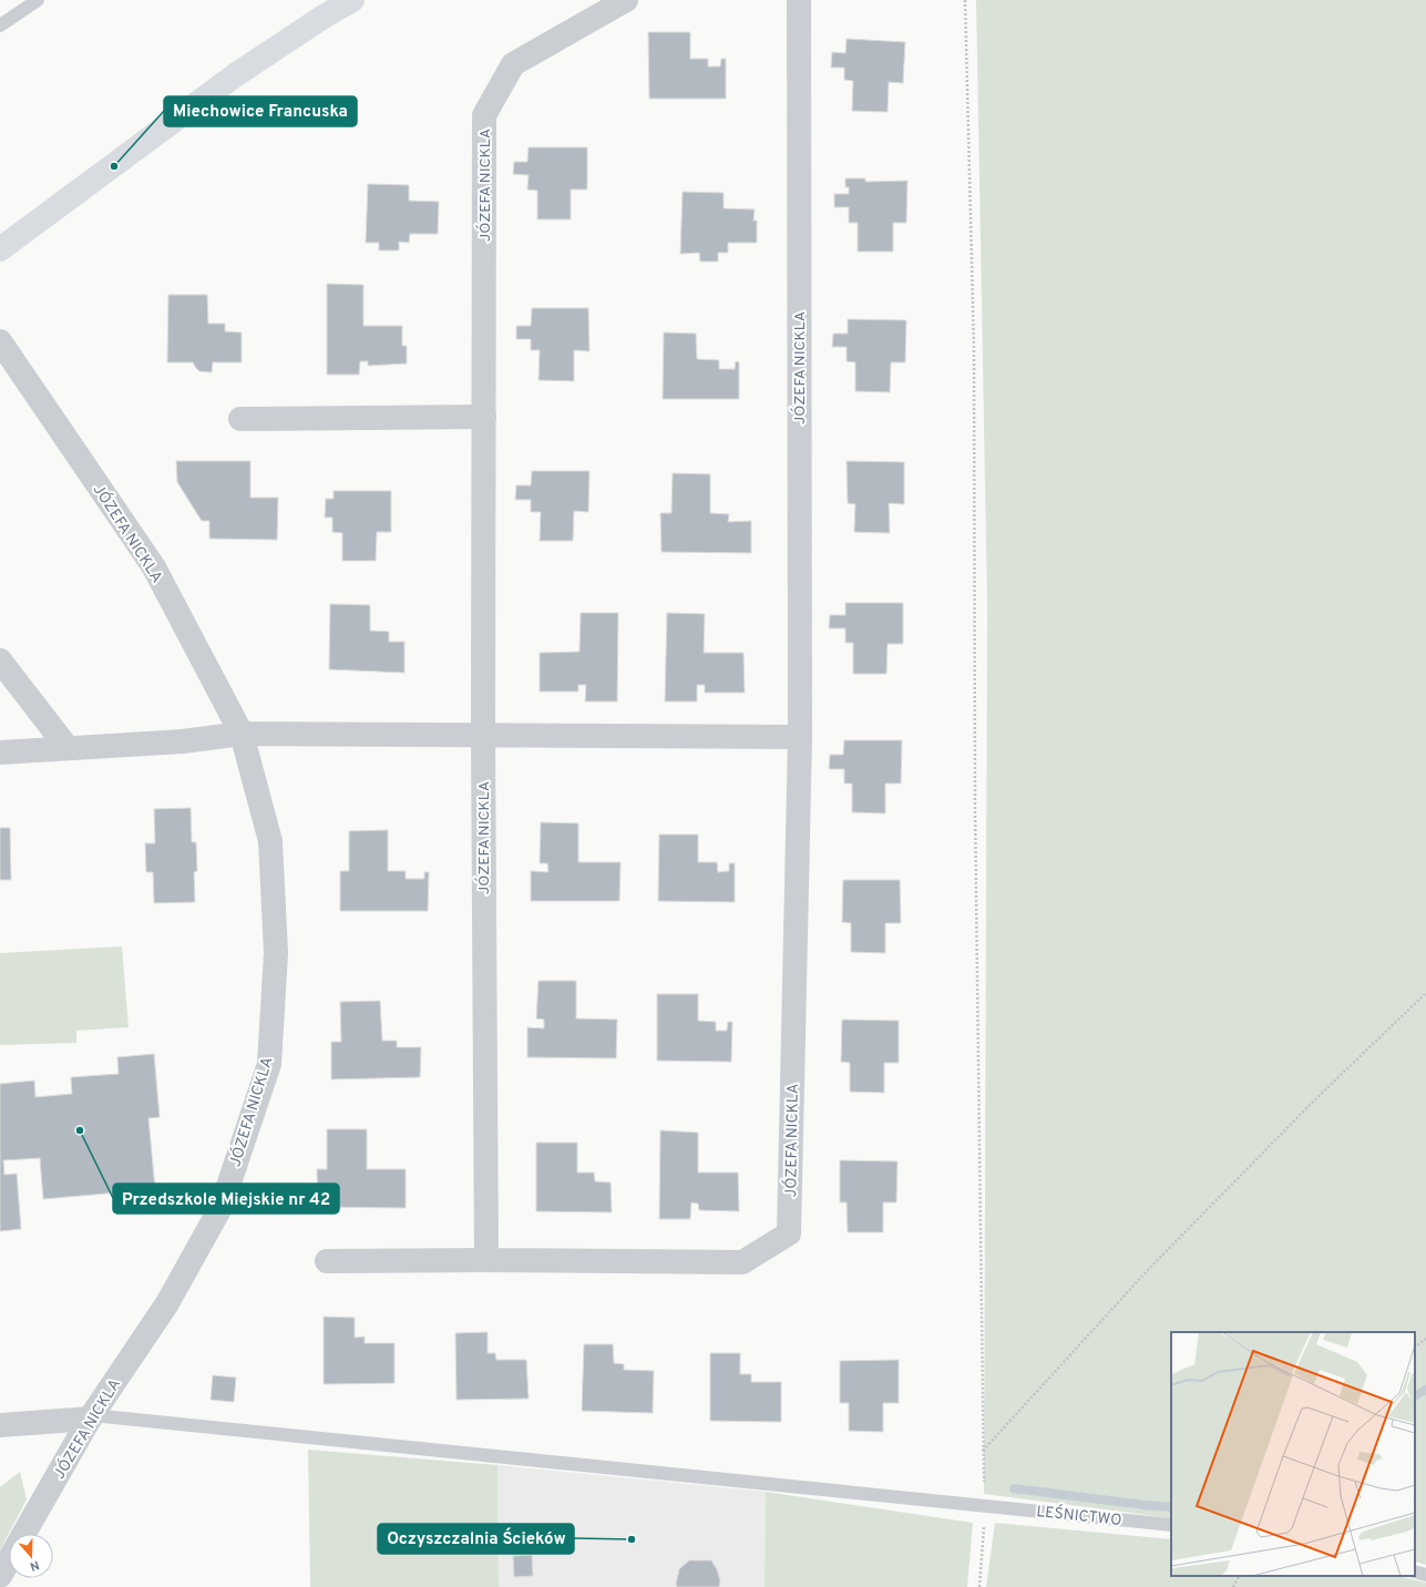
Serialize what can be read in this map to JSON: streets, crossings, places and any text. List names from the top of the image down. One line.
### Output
{"streets":{"street":["JÓZEFA NICKLA"],"lane":["LEŚNICTWO"]},"crossings":[["JÓZEFA NICKLA","LEŚNICTWO"]],"places":["Miechowice Francuska","Przedszkole Miejskie nr 42","Oczyszczalnia Ścieków"],"north":"bottom"}
